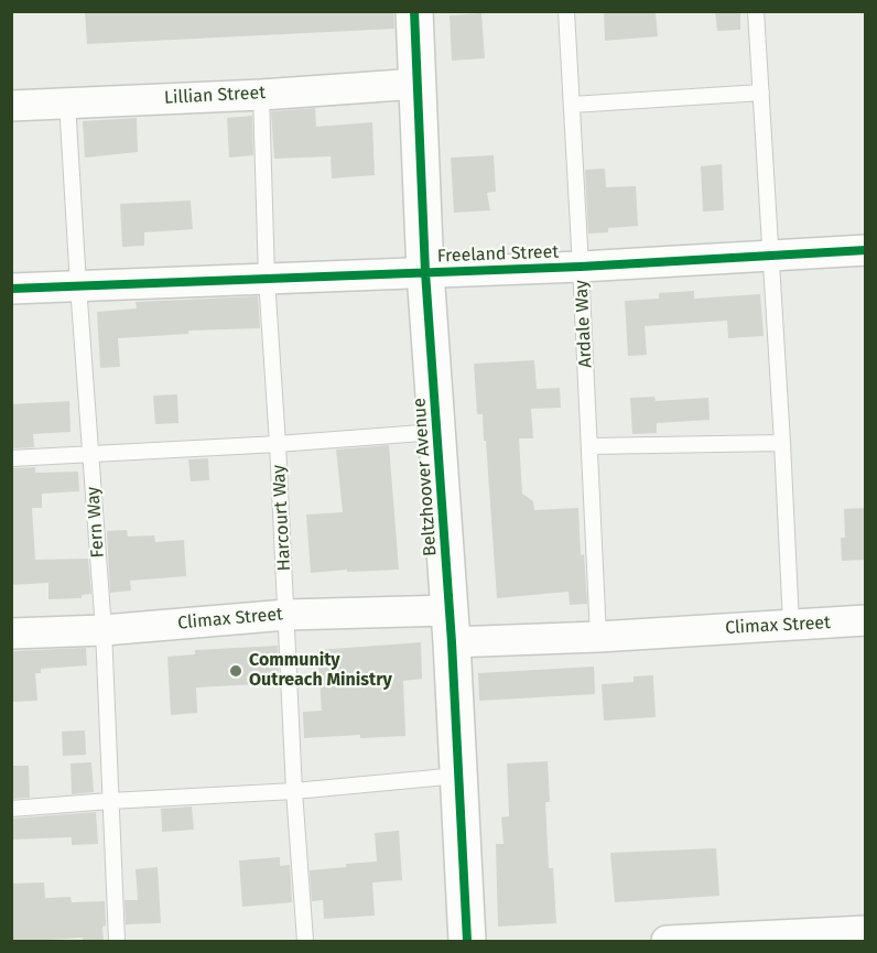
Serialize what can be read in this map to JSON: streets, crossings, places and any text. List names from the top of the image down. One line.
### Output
{"streets":{"street":["Lillian Street","Freeland Street","Beltzhoover Avenue","Climax Street"],"lane":["Ardale Way","Harcourt Way","Fern Way"]},"crossings":[["Lillian Street","Beltzhoover Avenue"],["Lillian Street","Harcourt Way"],["Lillian Street","Fern Way"],["Freeland Street","Ardale Way"],["Freeland Street","Beltzhoover Avenue"],["Freeland Street","Harcourt Way"],["Freeland Street","Fern Way"],["Ardale Way","Climax Street"],["Beltzhoover Avenue","Climax Street"],["Harcourt Way","Climax Street"],["Fern Way","Climax Street"]],"places":["Community Outreach Ministry"]}
